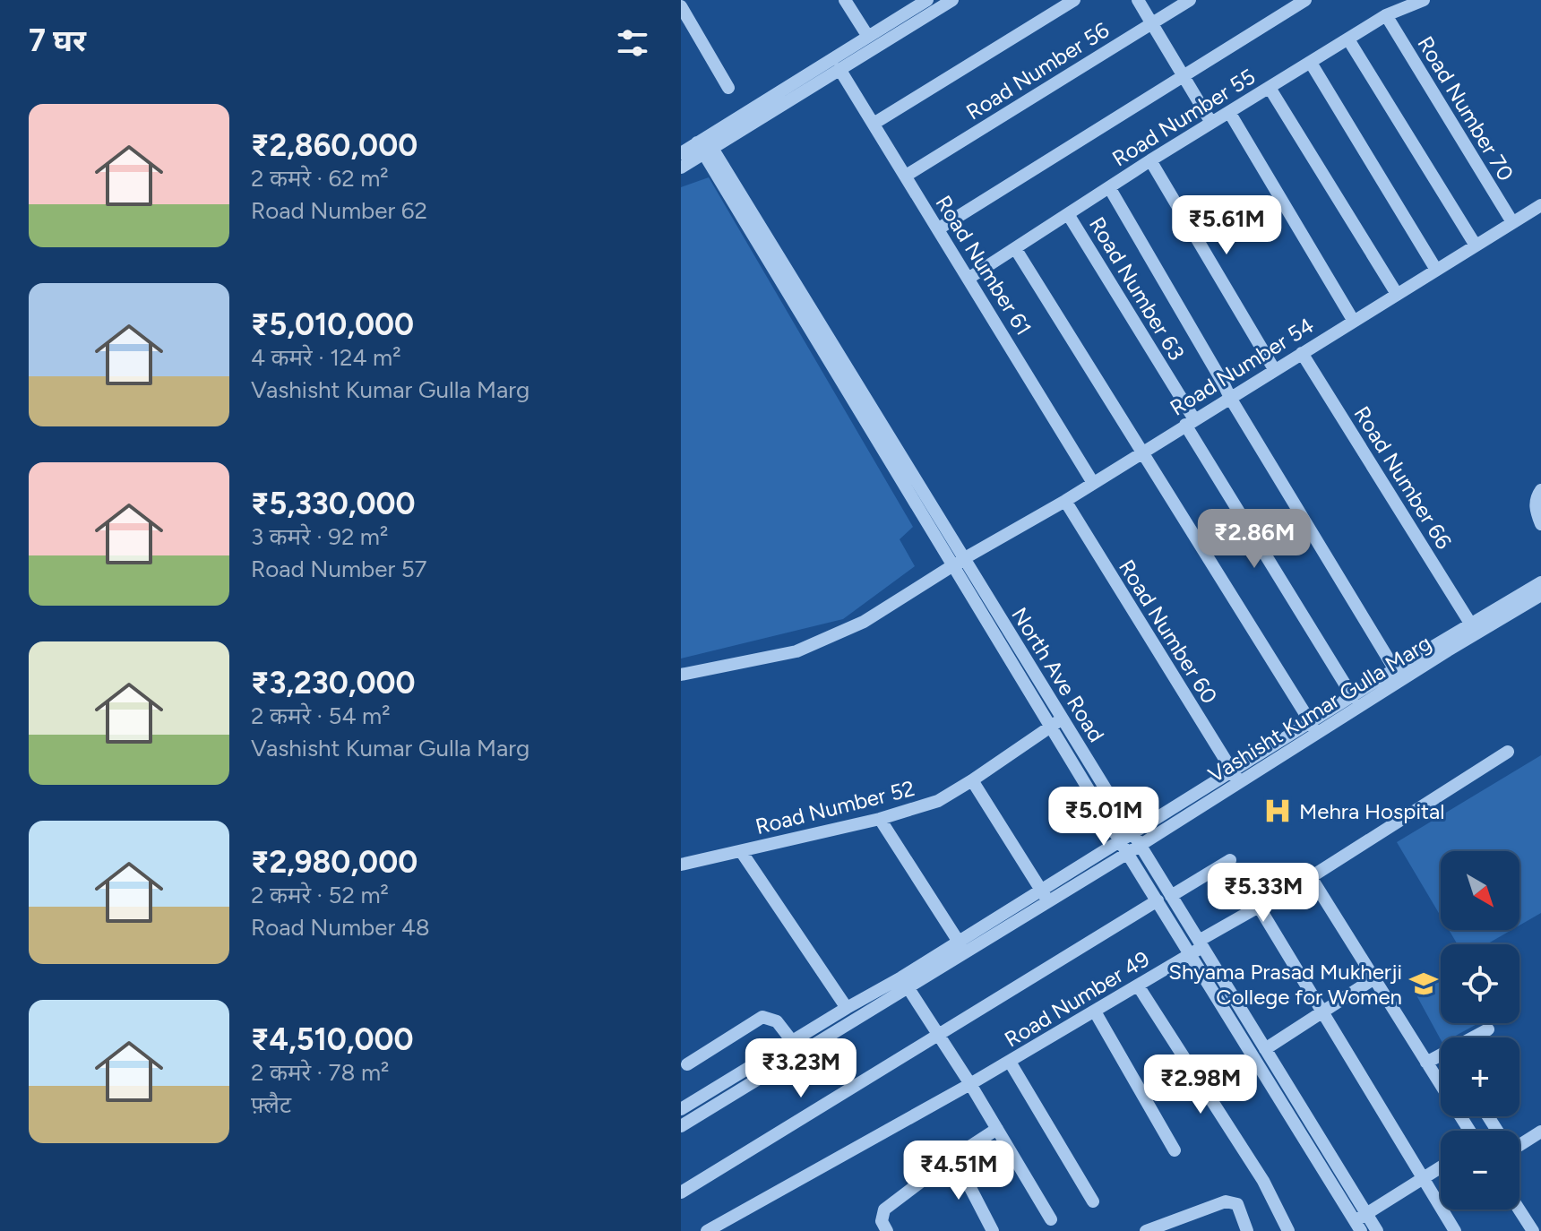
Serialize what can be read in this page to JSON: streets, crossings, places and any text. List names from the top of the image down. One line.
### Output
{"streets":{"street":["Road Number 56","Road Number 70","Road Number 55","Road Number 61","Road Number 63","Road Number 54","Road Number 66","Road Number 60","North Ave Road","Vashisht Kumar Gulla Marg","Road Number 52","Road Number 49"]},"crossings":[["Road Number 56","Road Number 61"],["Road Number 70","Road Number 55"],["Road Number 70","Road Number 54"],["Road Number 55","Road Number 61"],["Road Number 55","Road Number 63"],["Road Number 61","Road Number 54"],["Road Number 63","Road Number 54"],["Road Number 63","Vashisht Kumar Gulla Marg"],["Road Number 54","Road Number 66"],["Road Number 54","Road Number 60"],["Road Number 54","North Ave Road"],["Road Number 66","Vashisht Kumar Gulla Marg"],["Road Number 60","Vashisht Kumar Gulla Marg"],["North Ave Road","Vashisht Kumar Gulla Marg"],["North Ave Road","Road Number 52"],["North Ave Road","Road Number 49"]],"places":{"hospital":["Mehra Hospital"],"school or university":["Shyama Prasad Mukherji College for Women"]},"north":"bottom right","page":{"heading":"7 घर","list":[{"name":"₹2,860,000","note":"2 कमरे · 62 m² · Road Number 62"},{"name":"₹5,010,000","note":"4 कमरे · 124 m² · Vashisht Kumar Gulla Marg"},{"name":"₹5,330,000","note":"3 कमरे · 92 m² · Road Number 57"},{"name":"₹3,230,000","note":"2 कमरे · 54 m² · Vashisht Kumar Gulla Marg"},{"name":"₹2,980,000","note":"2 कमरे · 52 m² · Road Number 48"},{"name":"₹4,510,000","note":"2 कमरे · 78 m² · फ़्लैट"}],"price":["₹5.61M","₹2.86M","₹5.01M","₹5.33M","₹3.23M","₹2.98M","₹4.51M"],"map_buttons":["+","−"]}}
